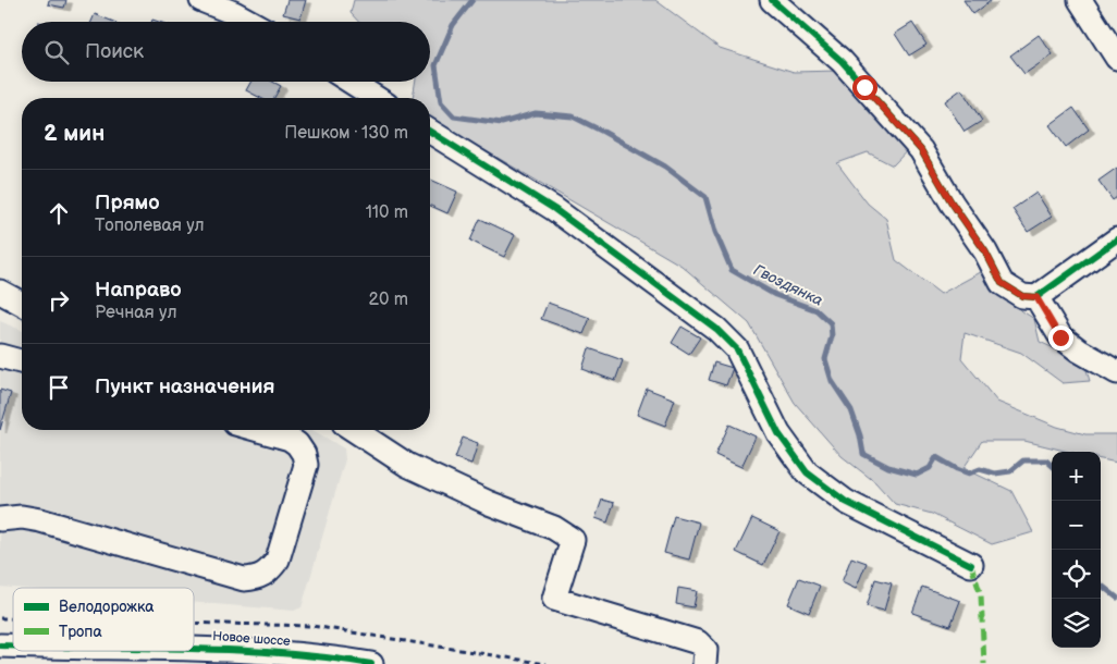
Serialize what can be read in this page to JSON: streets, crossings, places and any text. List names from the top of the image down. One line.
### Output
{"streets":{"street":["Новое шоссе"]},"water":["Гвоздянка"],"legend":["Велодорожка","Тропа"],"page":{"search":"Поиск","heading":["2 мин","Пешком · 130 m"],"list":[["Прямо","Тополевая ул","110 m"],["Направо","Речная ул","20 m"],"Пункт назначения"],"map_buttons":["+","−"]}}
